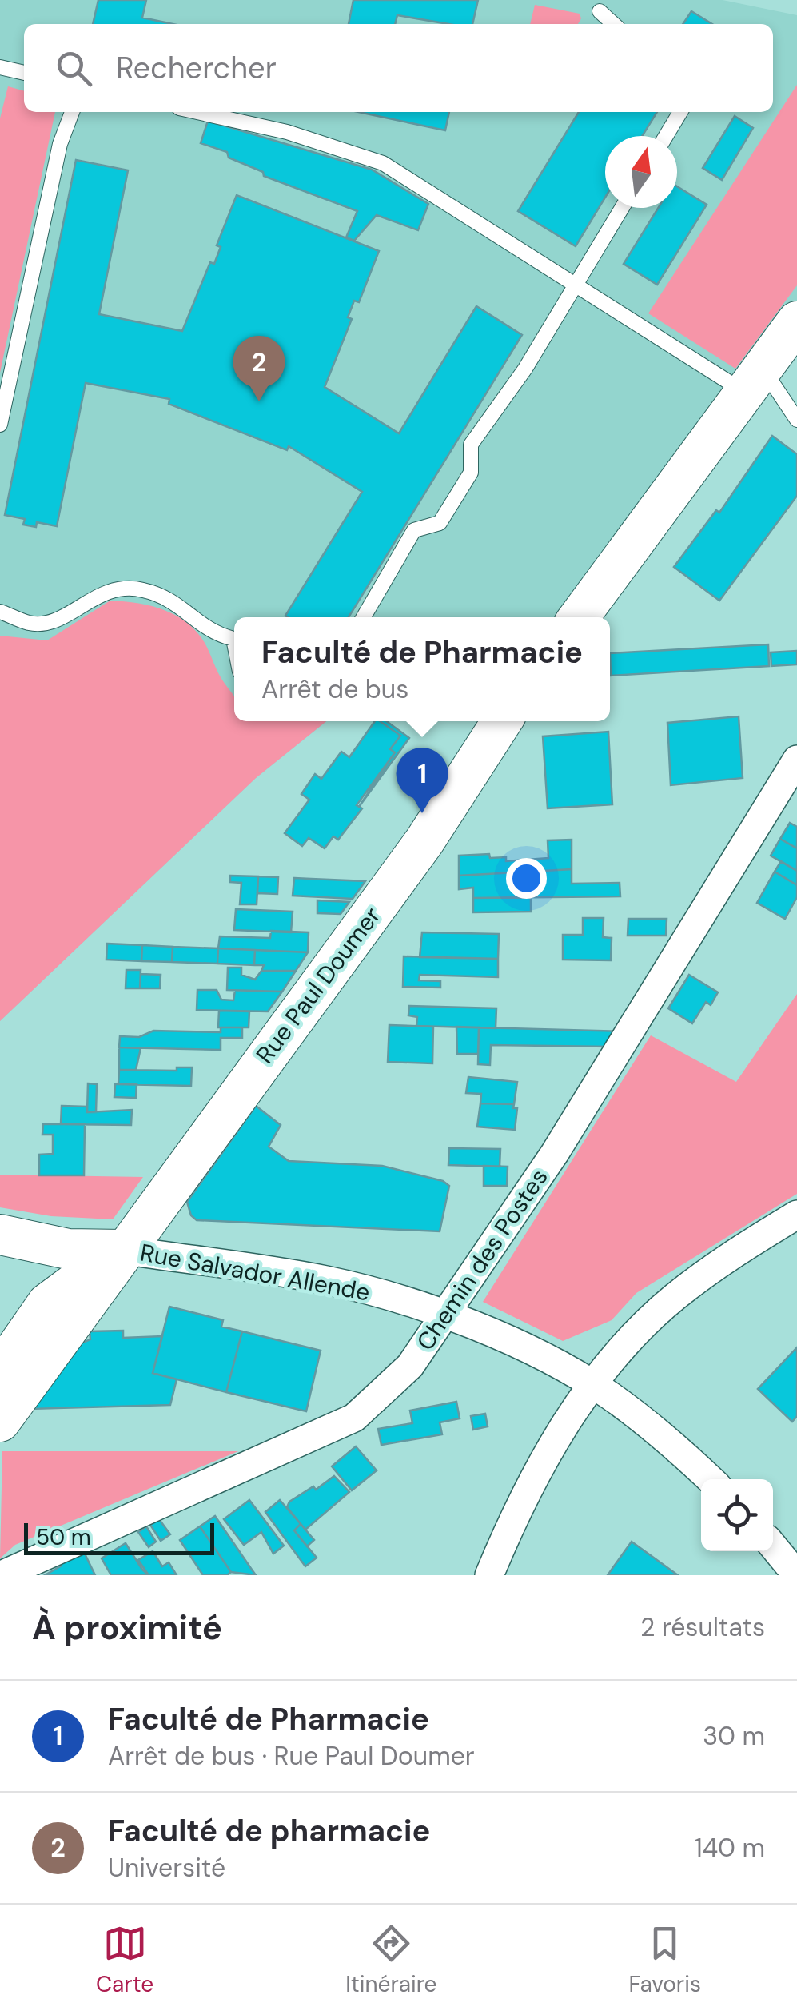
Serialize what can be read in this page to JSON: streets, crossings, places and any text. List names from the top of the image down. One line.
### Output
{"streets":{"main road":["Rue Paul Doumer"],"street":["Chemin des Postes","Rue Salvador Allende"]},"crossings":[["Rue Paul Doumer","Rue Salvador Allende"],["Chemin des Postes","Rue Salvador Allende"]],"scale_bar":"50 m","north":"top","page":{"search":"Rechercher","pins":["2","1"],"popup":["Faculté de Pharmacie","Arrêt de bus"],"scale":"50 m","heading":["À proximité","2 résultats"],"list":[{"mark":"1","name":"Faculté de Pharmacie","note":"Arrêt de bus · Rue Paul Doumer","value":"30 m"},{"mark":"2","name":"Faculté de pharmacie","note":"Université","value":"140 m"}],"nav":["Carte","Itinéraire","Favoris"]}}
